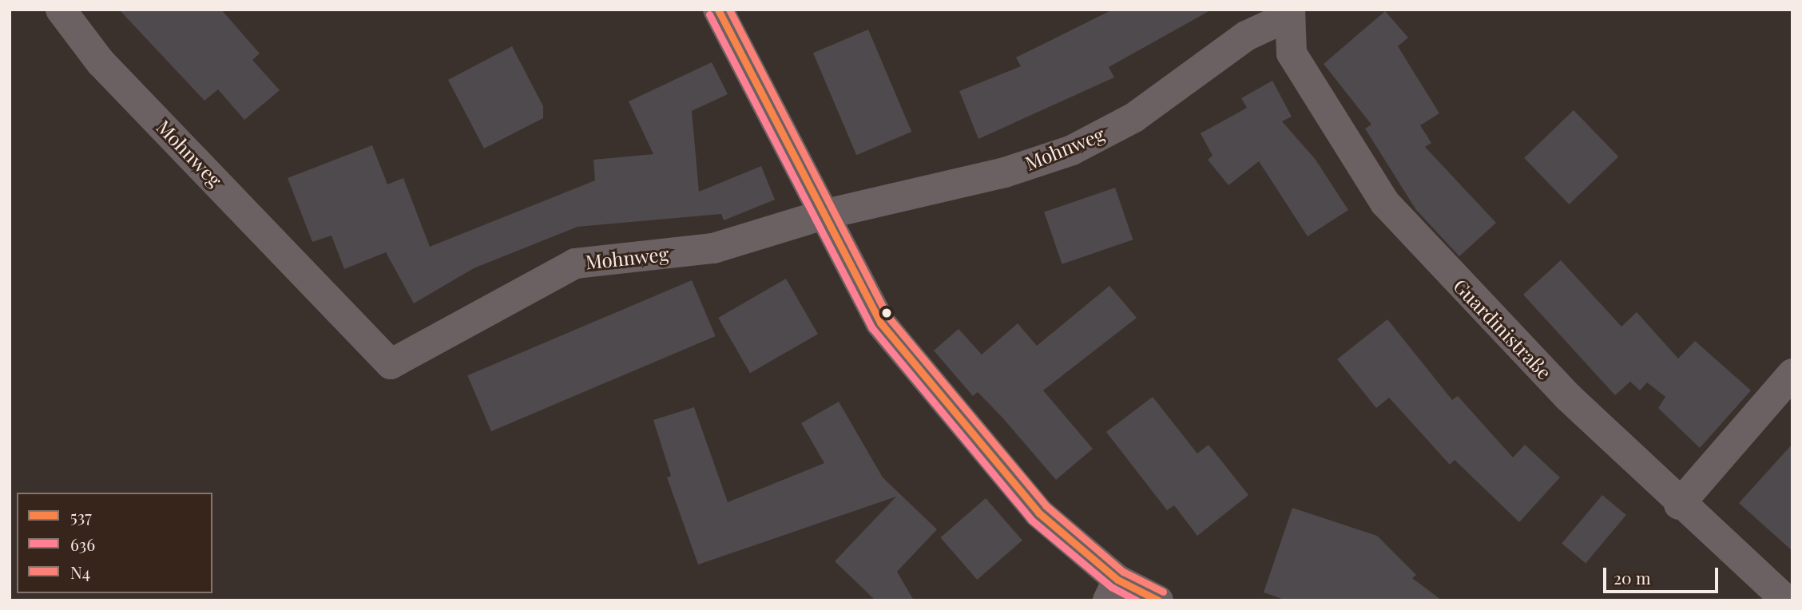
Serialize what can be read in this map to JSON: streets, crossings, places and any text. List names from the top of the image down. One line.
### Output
{"streets":{"street":["Mohnweg","Guardinistraße"]},"crossings":[["Mohnweg","Guardinistraße"]],"lines":["transit line 537","transit line N4","transit line 636"],"legend":["537","636","N4"],"scale_bar":"20 m"}
